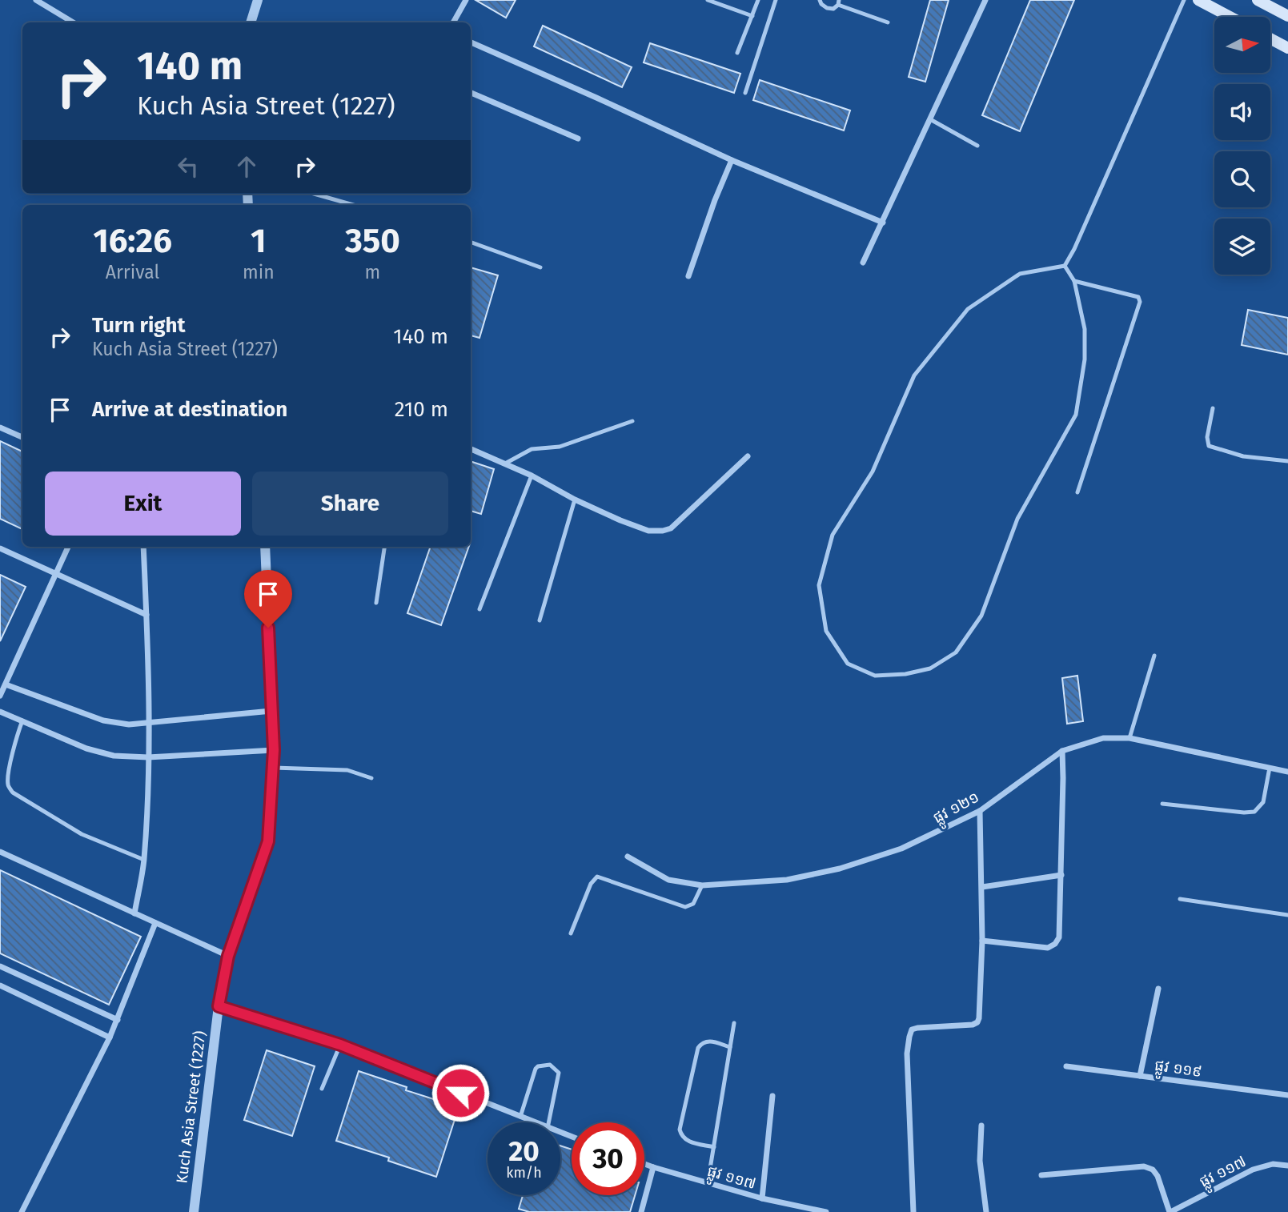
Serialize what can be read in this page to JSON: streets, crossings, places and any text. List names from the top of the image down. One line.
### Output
{"streets":{"street":["ផ្លូវ ១២១","ផ្លូវ ១១៩","Kuch Asia Street (1227)","ផ្លូវ ១១៧"]},"north":"right","page":{"turn":["140 m","Kuch Asia Street (1227)"],"eta":["16:26","Arrival","1","min","350","m"],"list":[{"name":"Turn right","note":"Kuch Asia Street (1227)","value":"140 m"},{"name":"Arrive at destination","value":"210 m"}],"buttons":["Exit","Share"],"speed":"20 km/h","limit":"30"}}
